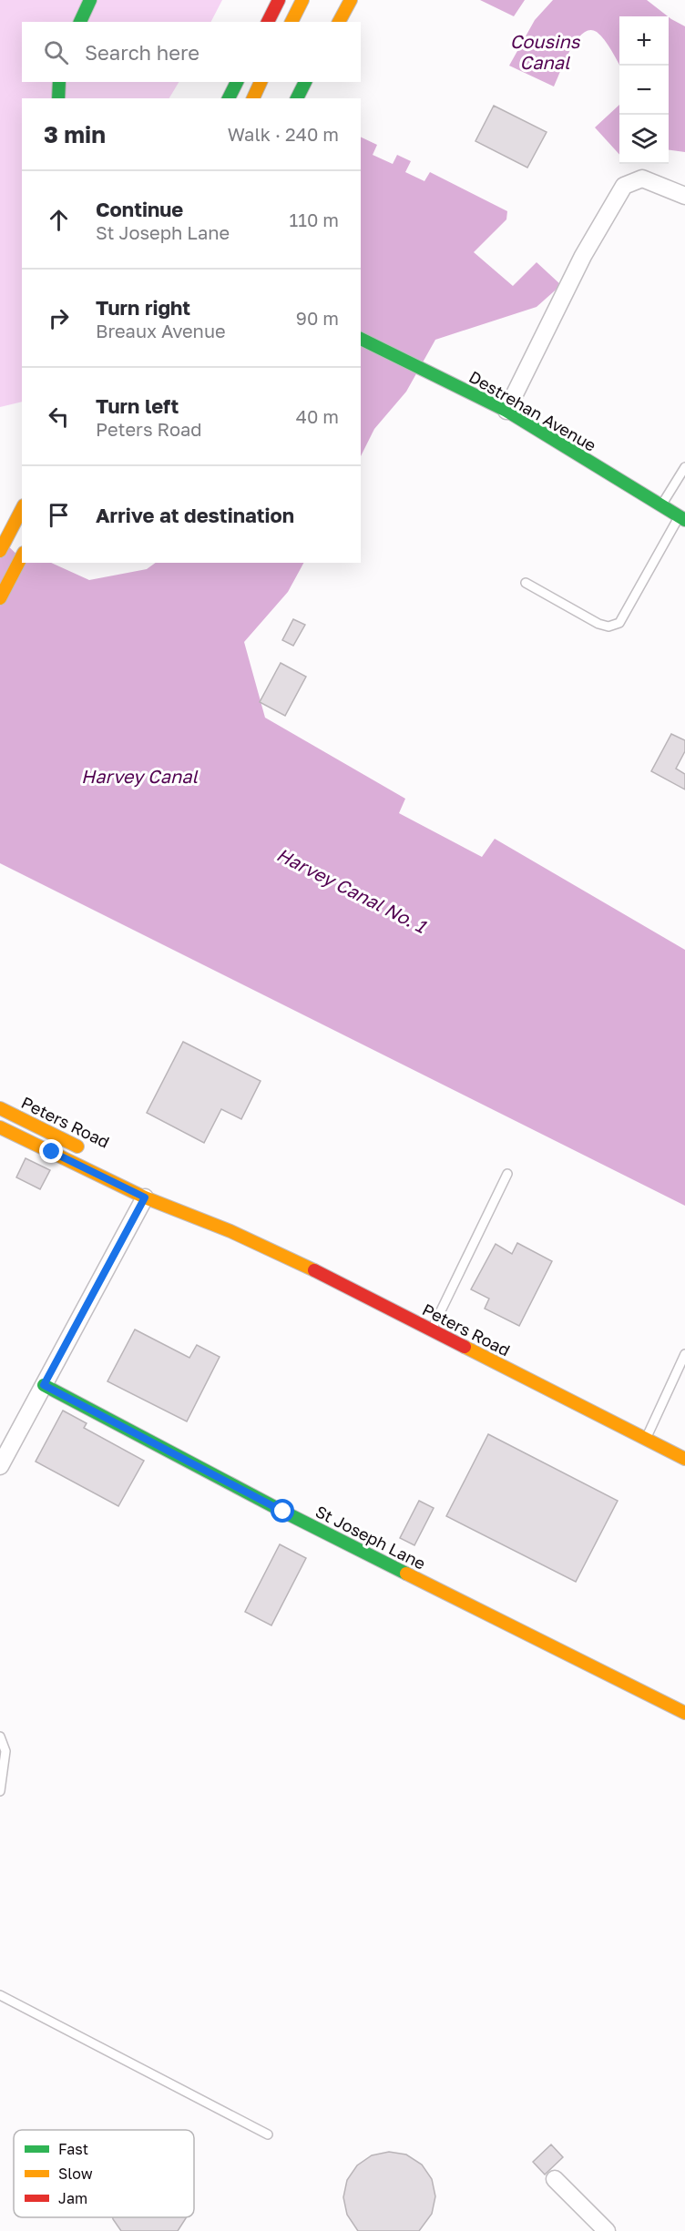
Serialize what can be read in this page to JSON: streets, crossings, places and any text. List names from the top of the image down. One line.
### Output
{"streets":{"main road":["Destrehan Avenue","Peters Road","St Joseph Lane"]},"water":["Cousins Canal","Harvey Canal","Harvey Canal No. 1"],"legend":["Fast","Slow","Jam"],"page":{"map_buttons":["+","−"],"search":"Search here","heading":["3 min","Walk · 240 m"],"list":[["Continue","St Joseph Lane","110 m"],["Turn right","Breaux Avenue","90 m"],["Turn left","Peters Road","40 m"],"Arrive at destination"]}}
